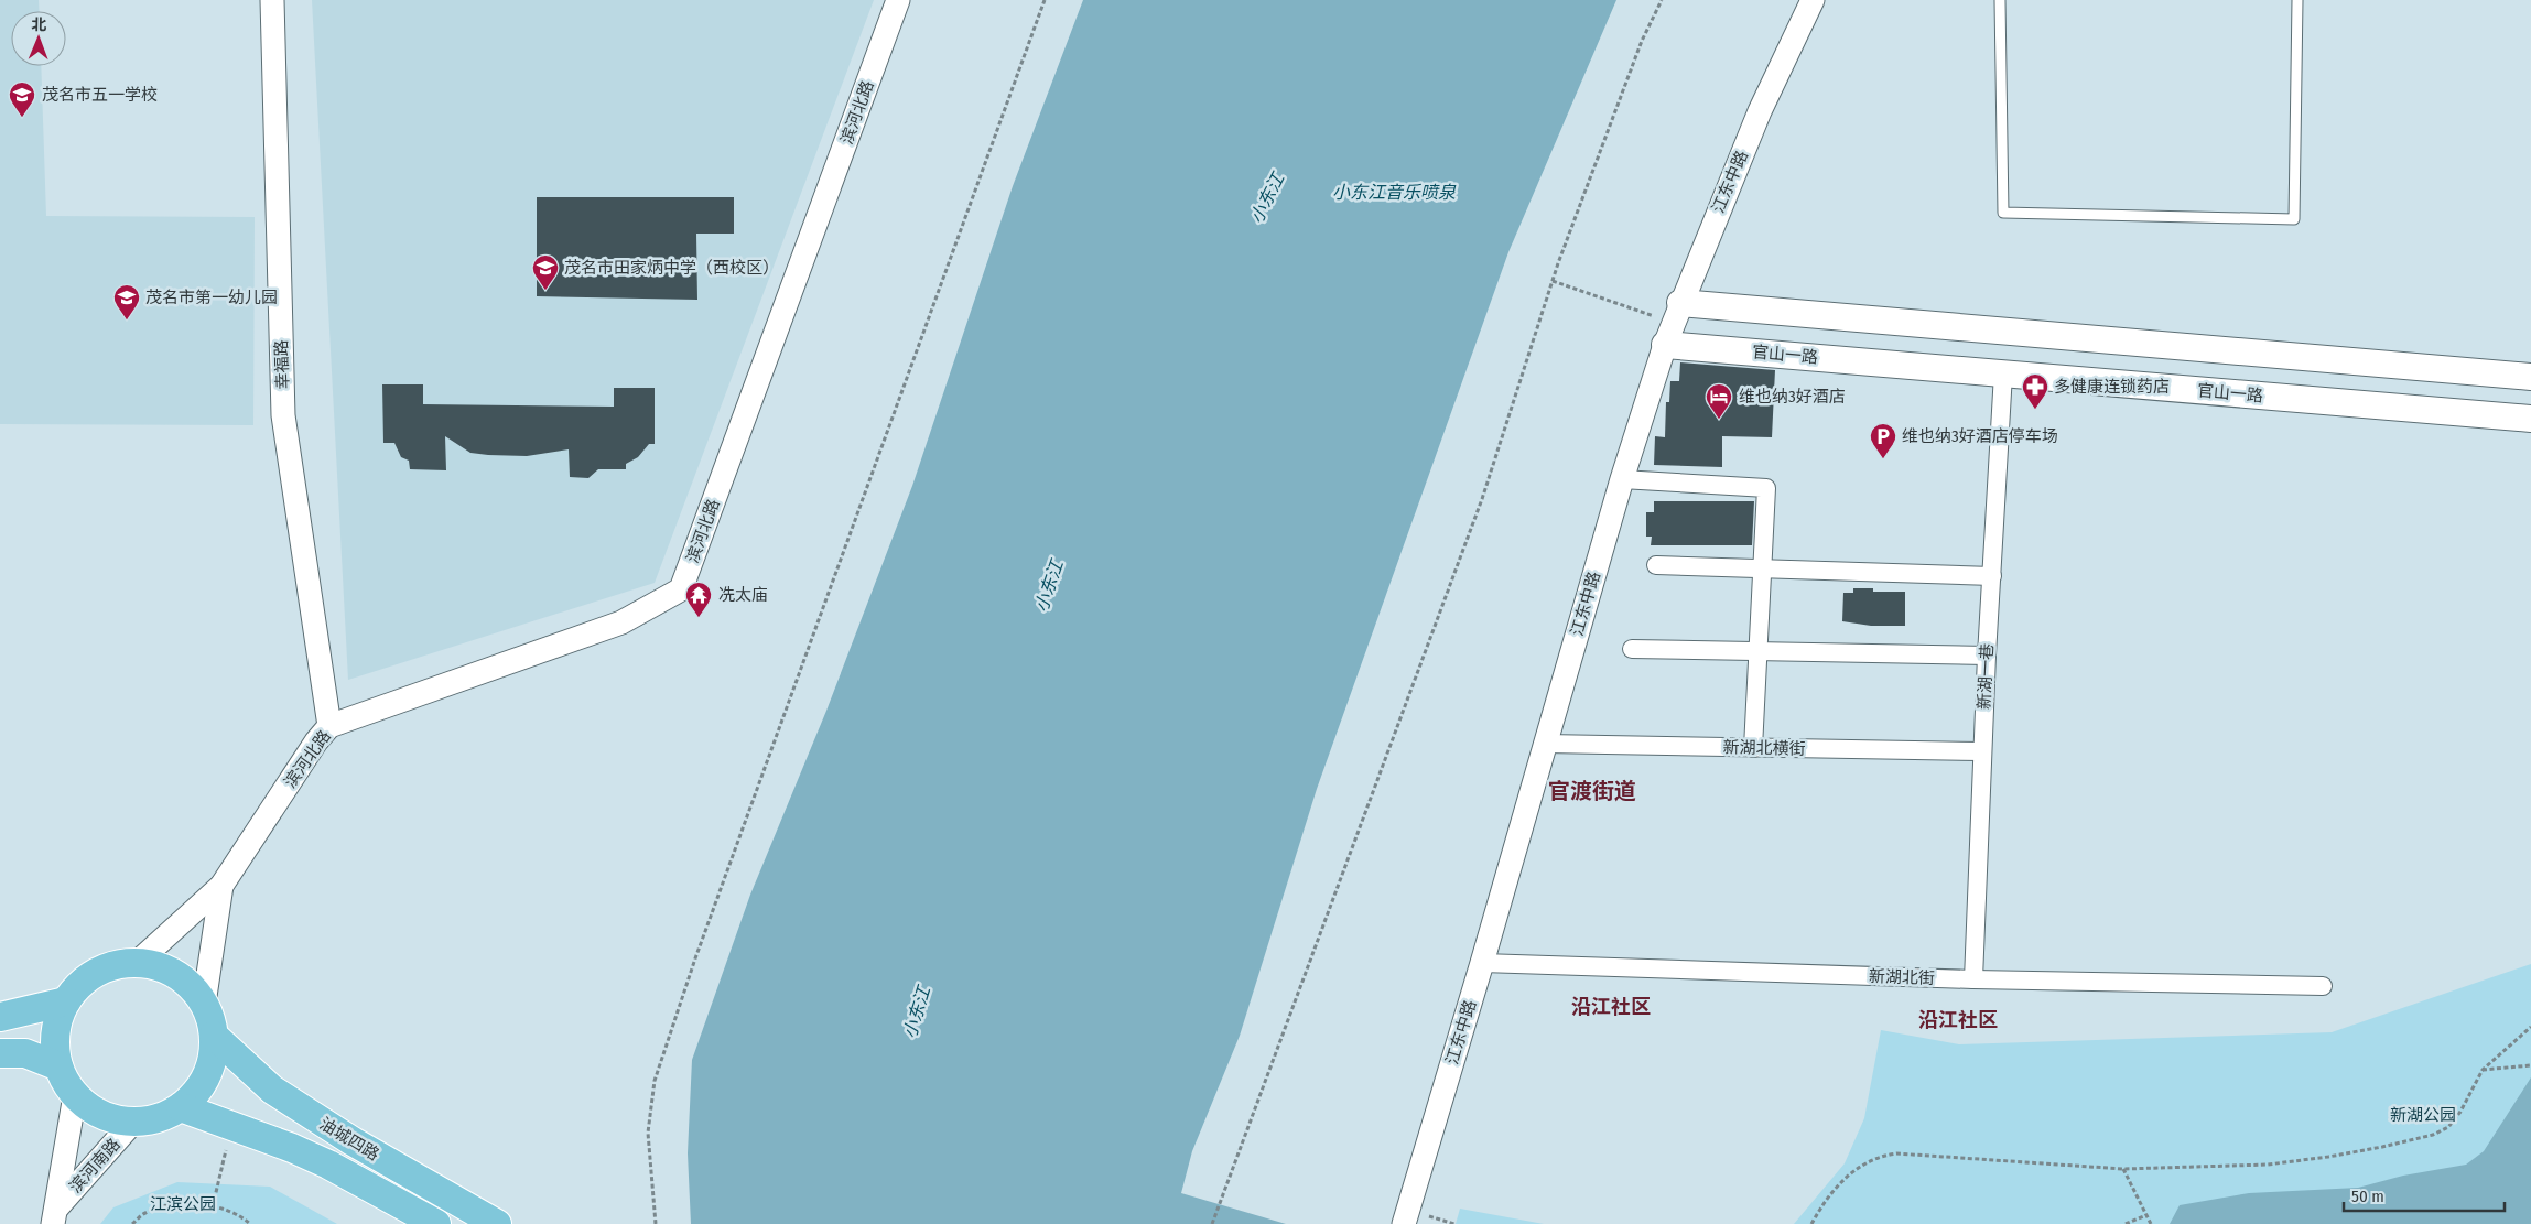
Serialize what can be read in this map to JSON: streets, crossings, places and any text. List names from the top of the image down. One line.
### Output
{"streets":{"main road":["官山一路","油城四路"],"street":["滨河北路","江东中路","幸福路","新湖一巷","新湖北横街","新湖北街","滨河南路"]},"crossings":[["滨河北路","幸福路"],["滨河北路","油城四路"],["滨河北路","滨河南路"],["江东中路","官山一路"],["江东中路","新湖北横街"],["江东中路","新湖北街"],["官山一路","新湖一巷"],["新湖一巷","新湖北横街"],["新湖一巷","新湖北街"],["油城四路","滨河南路"]],"districts":["官渡街道","沿江社区","沿江社区"],"water":["小东江音乐喷泉","小东江"],"parks":["新湖公园","江滨公园"],"places":{"school or university":["茂名市五一学校","茂名市田家炳中学（西校区）","茂名市第一幼儿园"],"pharmacy":["多健康连锁药店"],"hotel":["维也纳3好酒店"],"parking":["维也纳3好酒店停车场"],"temple":["冼太庙"]},"scale_bar":"50 m","north":"top"}
